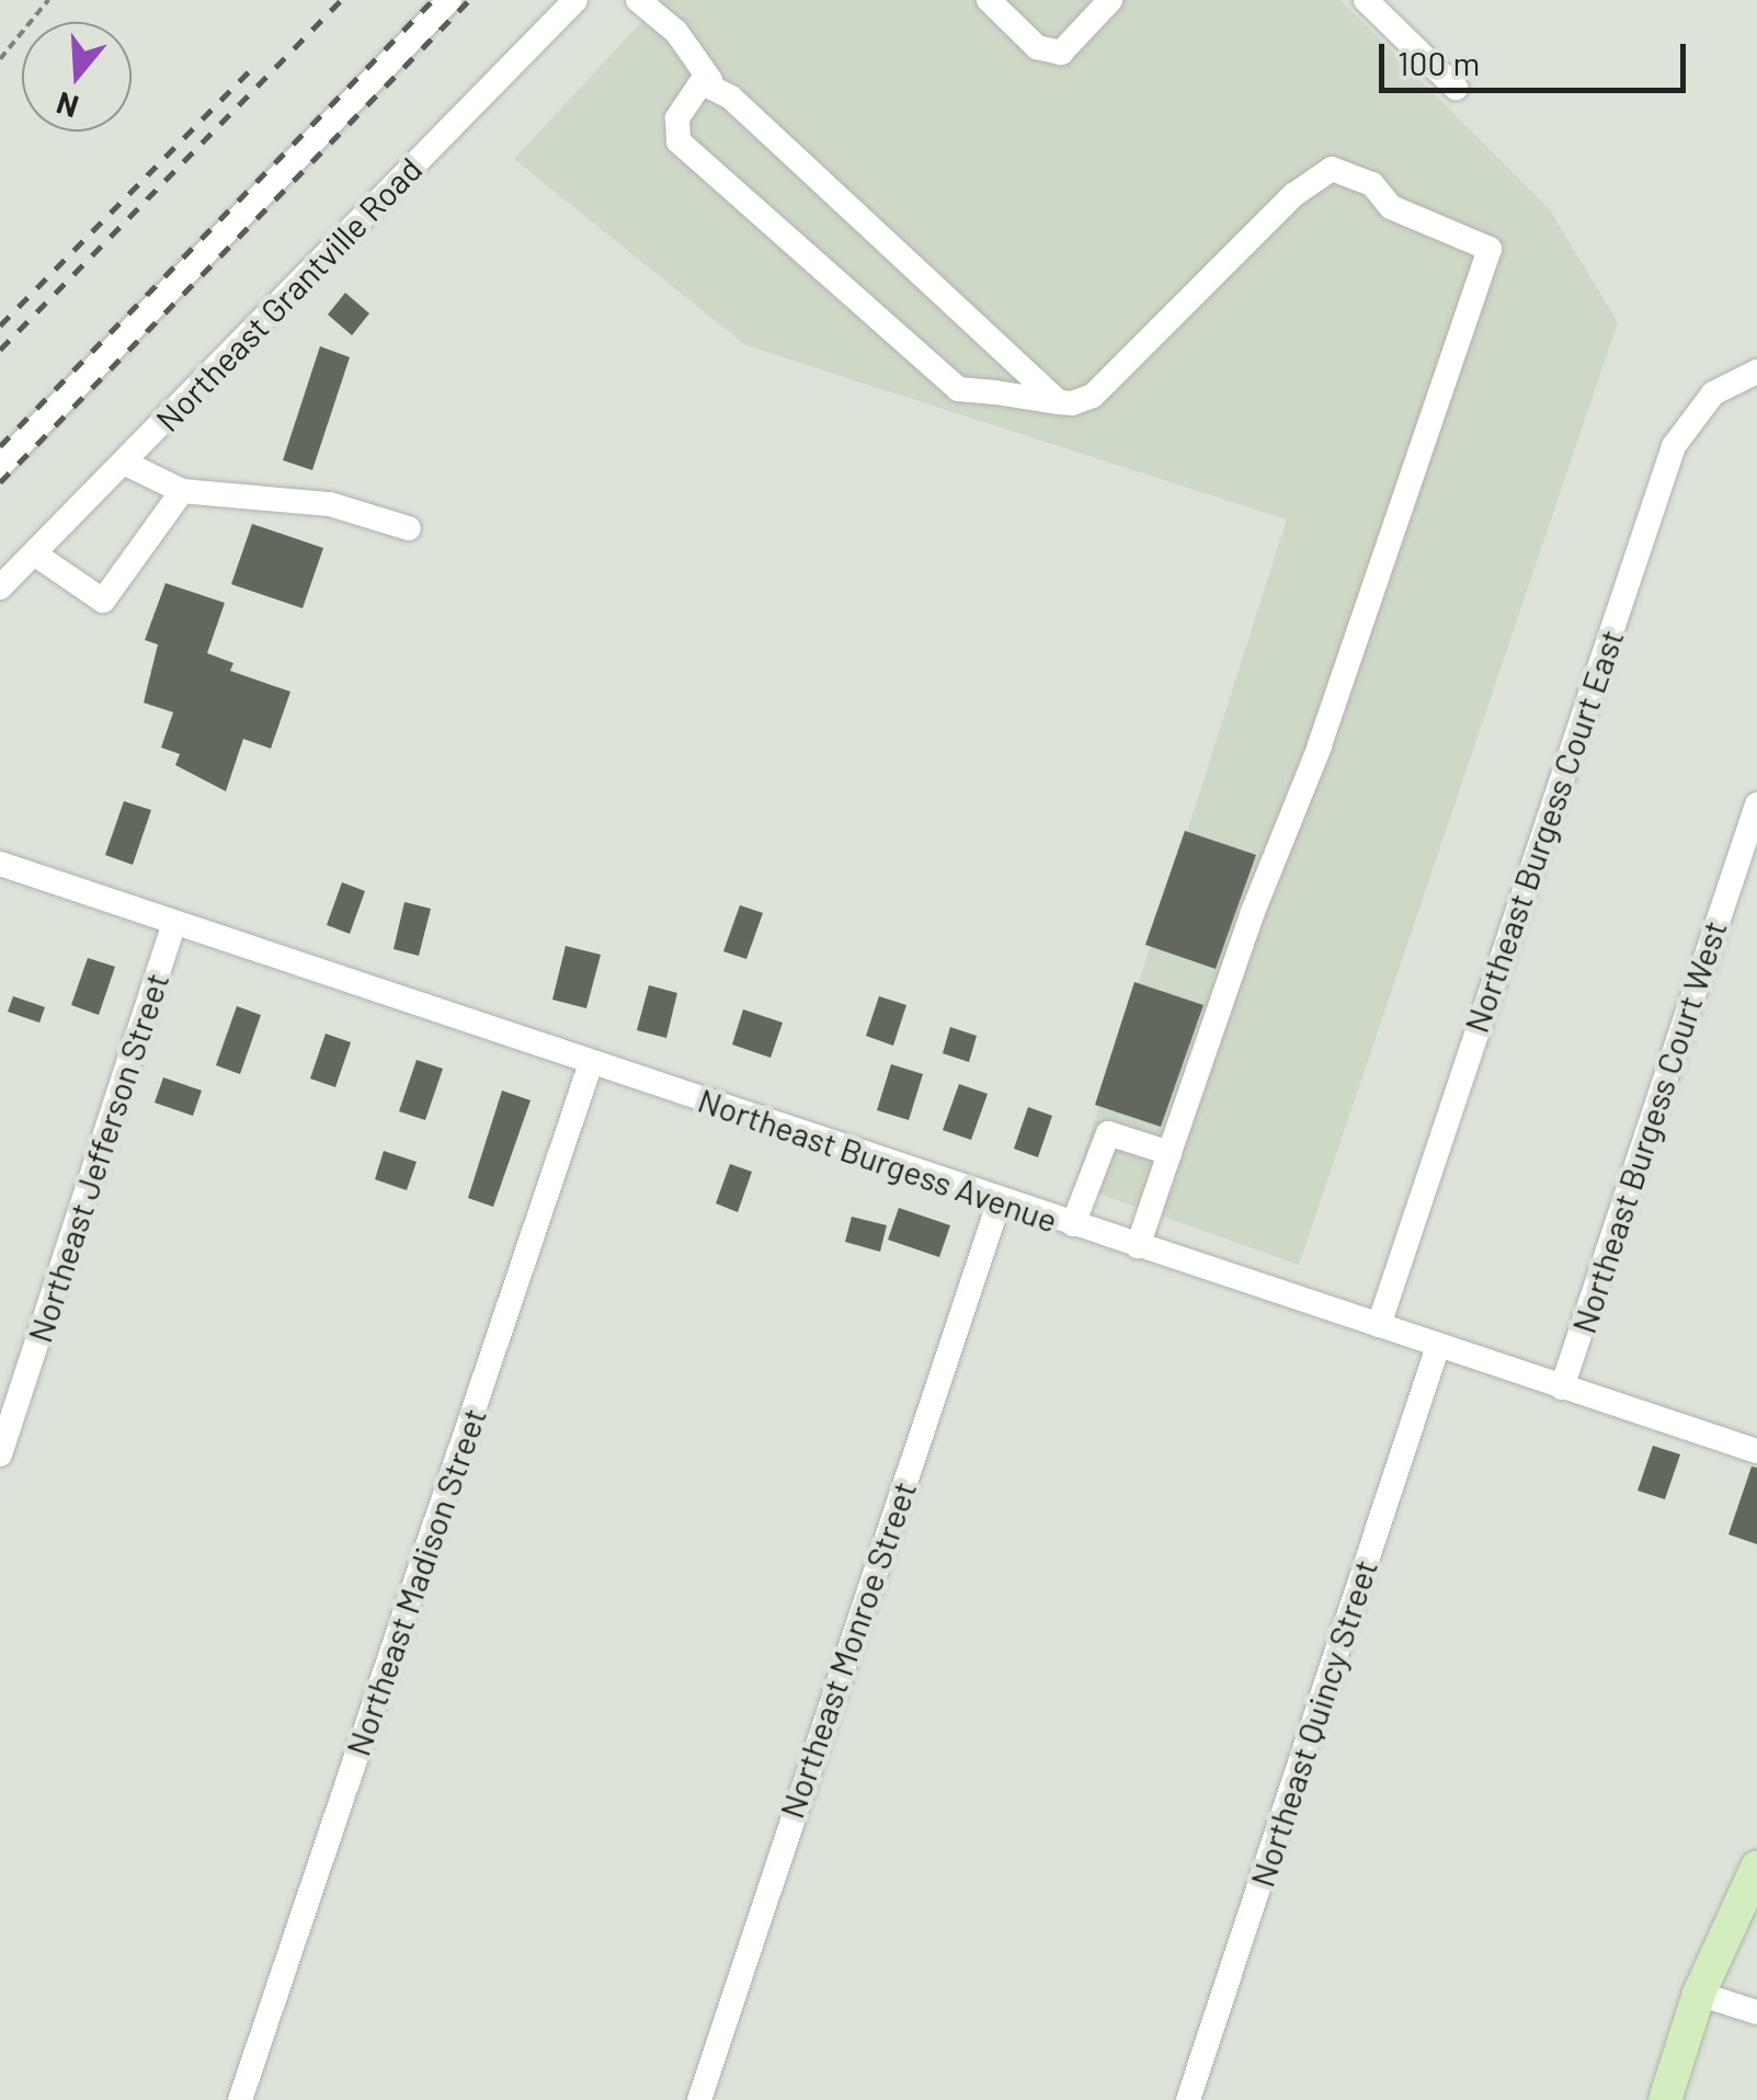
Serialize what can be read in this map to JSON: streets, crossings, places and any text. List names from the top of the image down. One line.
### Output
{"streets":{"street":["Northeast Grantville Road","Northeast Burgess Court East","Northeast Burgess Court West","Northeast Jefferson Street","Northeast Burgess Avenue","Northeast Madison Street","Northeast Monroe Street","Northeast Quincy Street"]},"crossings":[["Northeast Burgess Court East","Northeast Burgess Avenue"],["Northeast Burgess Court West","Northeast Burgess Avenue"],["Northeast Jefferson Street","Northeast Burgess Avenue"],["Northeast Burgess Avenue","Northeast Madison Street"],["Northeast Burgess Avenue","Northeast Monroe Street"],["Northeast Burgess Avenue","Northeast Quincy Street"]],"scale_bar":"100 m","north":"bottom"}
